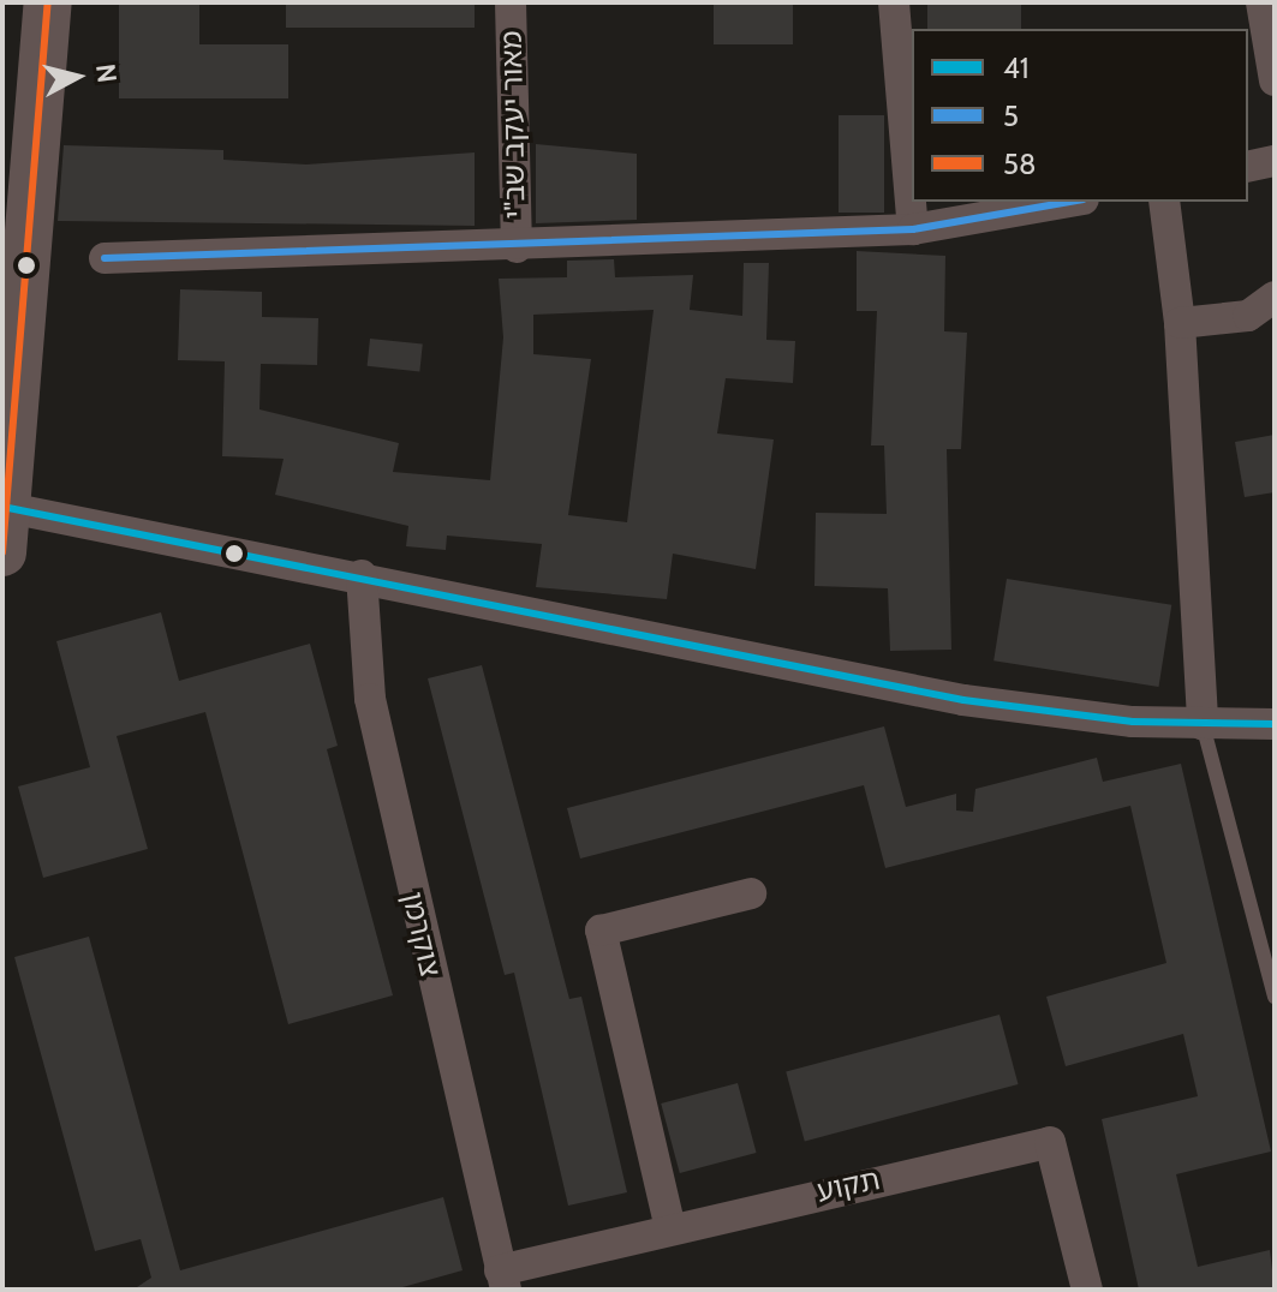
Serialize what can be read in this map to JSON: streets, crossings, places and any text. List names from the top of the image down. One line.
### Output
{"streets":{"street":["מאור יעקב שב\"י","צוקרמן","תקוע"]},"crossings":[["צוקרמן","תקוע"]],"lines":["transit line 58","transit line 5","transit line 41"],"legend":["41","5","58"],"north":"right"}
